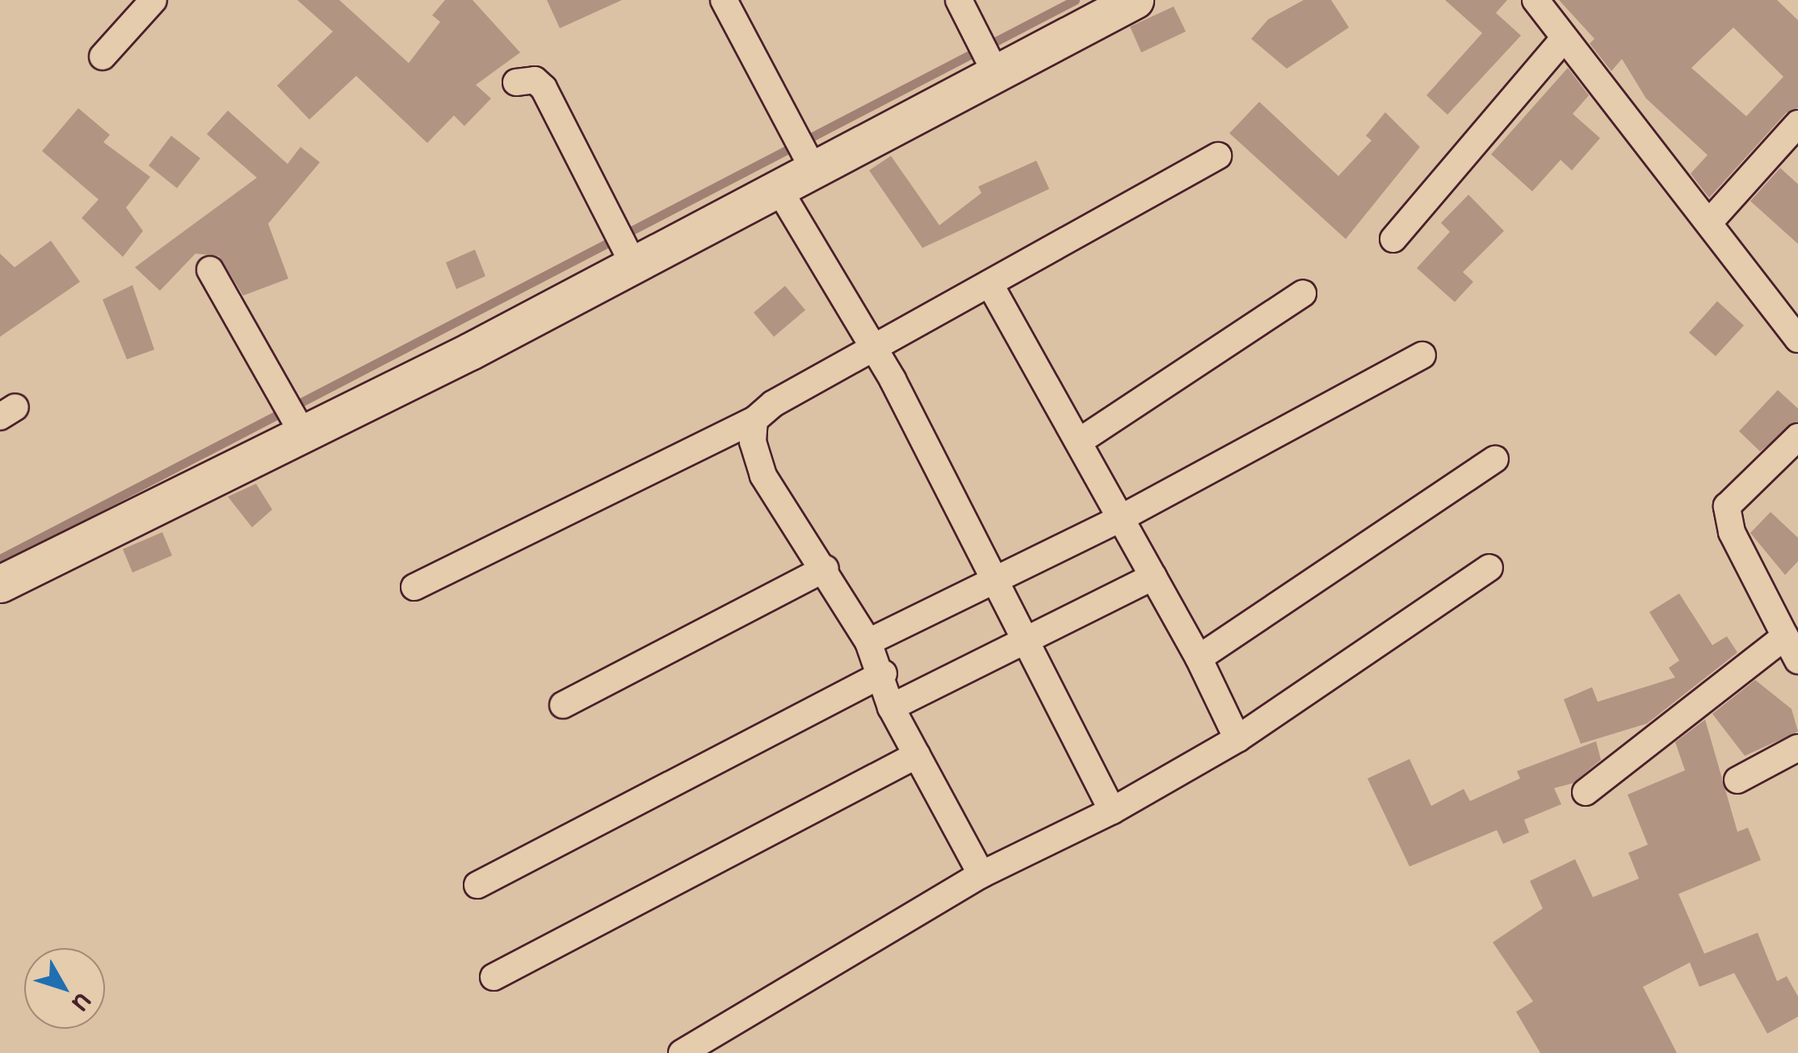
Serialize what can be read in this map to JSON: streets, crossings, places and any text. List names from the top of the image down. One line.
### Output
{"north":"bottom right"}
